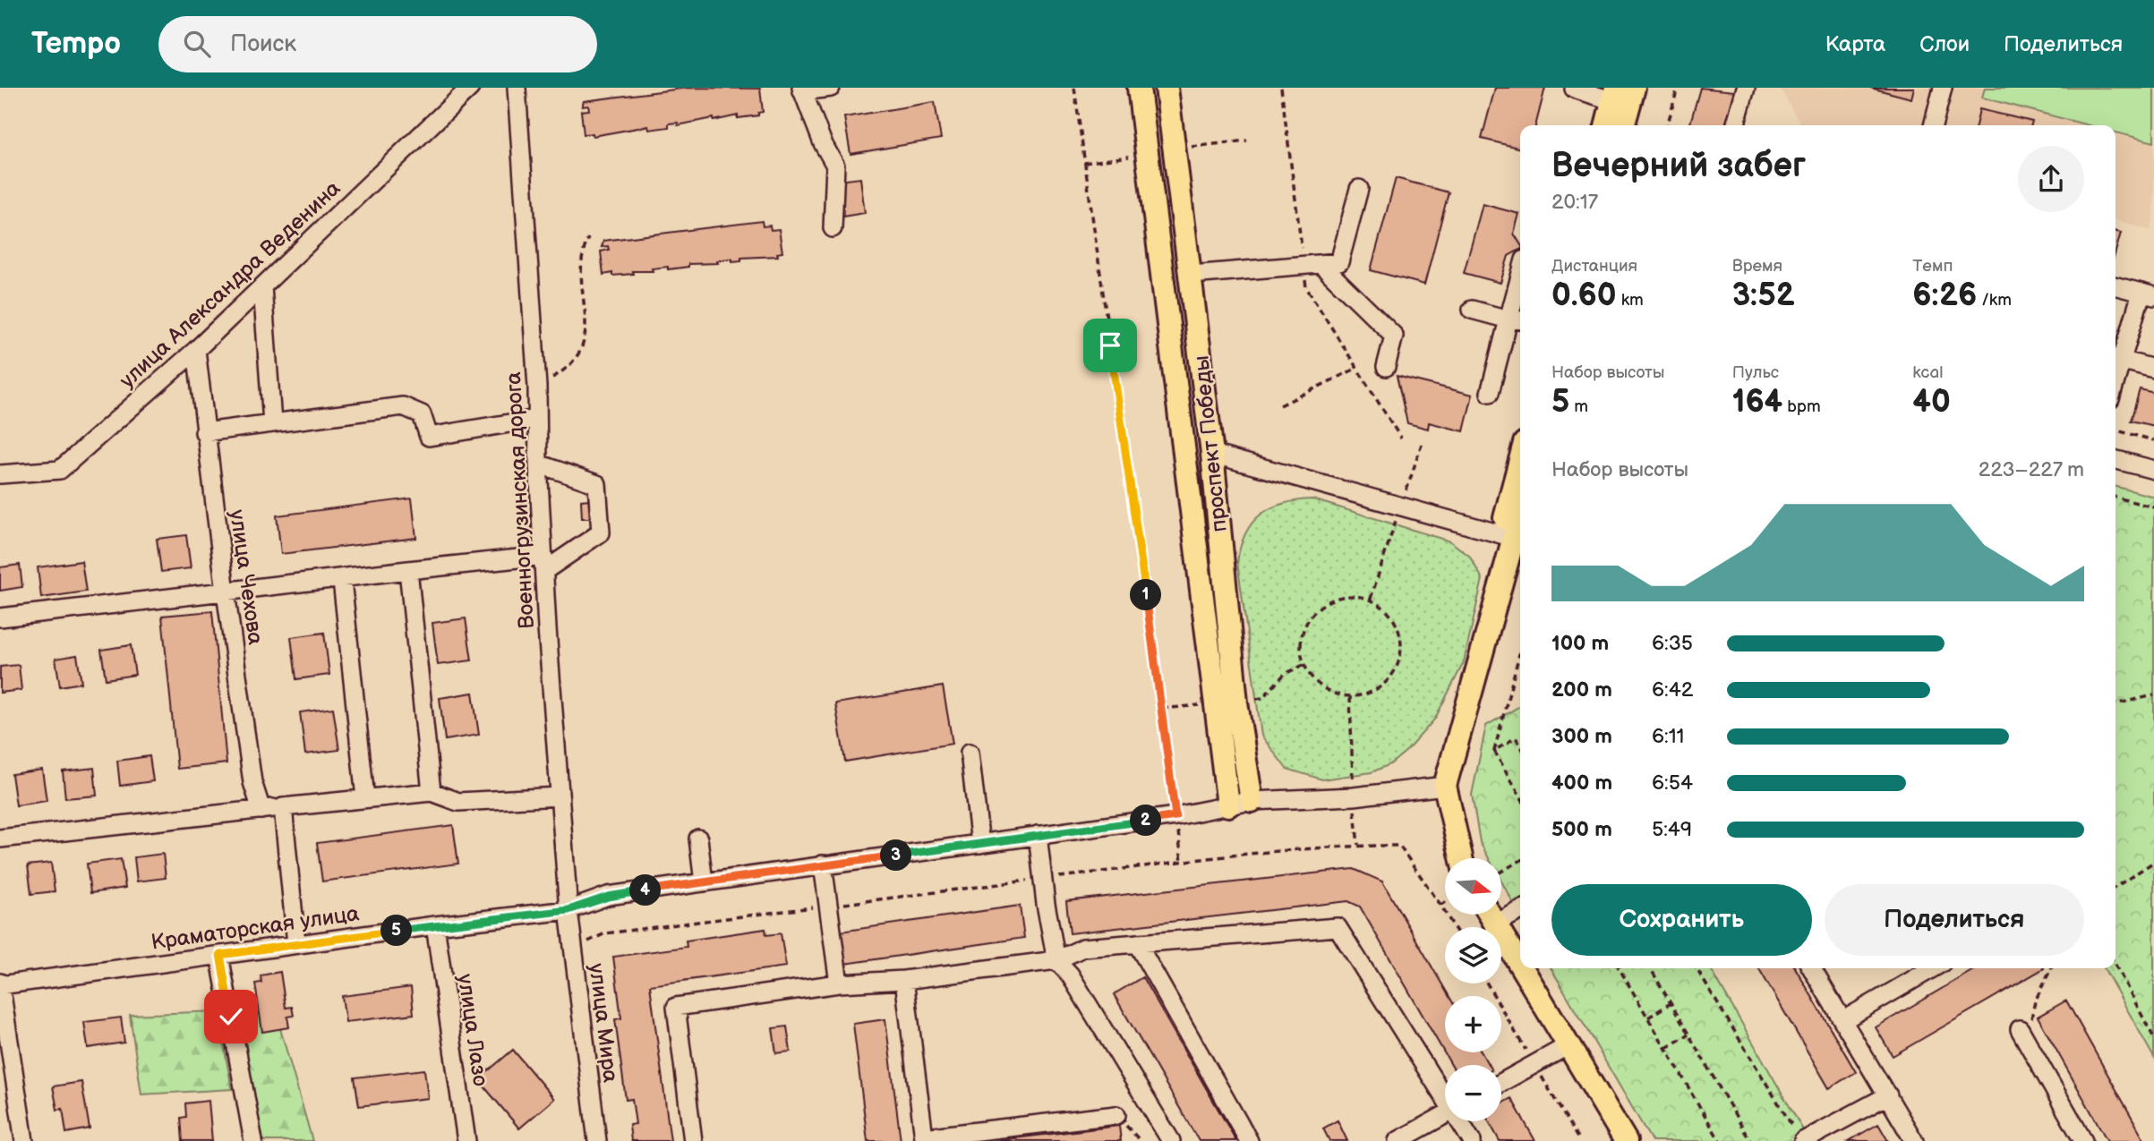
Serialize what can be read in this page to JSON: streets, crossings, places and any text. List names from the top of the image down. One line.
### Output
{"streets":{"main road":["проспект Победы"],"street":["улица Александра Веденина","Военногрузинская дорога","улица Чехова","Краматорская улица","улица Мира","улица Лазо"]},"crossings":[["улица Александра Веденина","улица Чехова"],["проспект Победы","Краматорская улица"],["Военногрузинская дорога","Краматорская улица"],["Военногрузинская дорога","улица Мира"],["Краматорская улица","улица Мира"],["Краматорская улица","улица Лазо"]],"north":"right","page":{"header":"Tempo","search":"Поиск","nav":["Карта","Слои","Поделиться"],"heading":["Вечерний забег","20:17"],"stats":[["Дистанция","0.60 km"],["Время","3:52"],["Темп","6:26 /km"],["Набор высоты","5 m"],["Пульс","164 bpm"],["kcal","40"]],"chart":["Набор высоты","223–227 m"],"pins":["1","2","3","4","5"],"list":[{"name":"100 m","note":"6:35"},{"name":"200 m","note":"6:42"},{"name":"300 m","note":"6:11"},{"name":"400 m","note":"6:54"},{"name":"500 m","note":"5:49"}],"map_buttons":["+","−"],"buttons":["Сохранить","Поделиться"]}}
